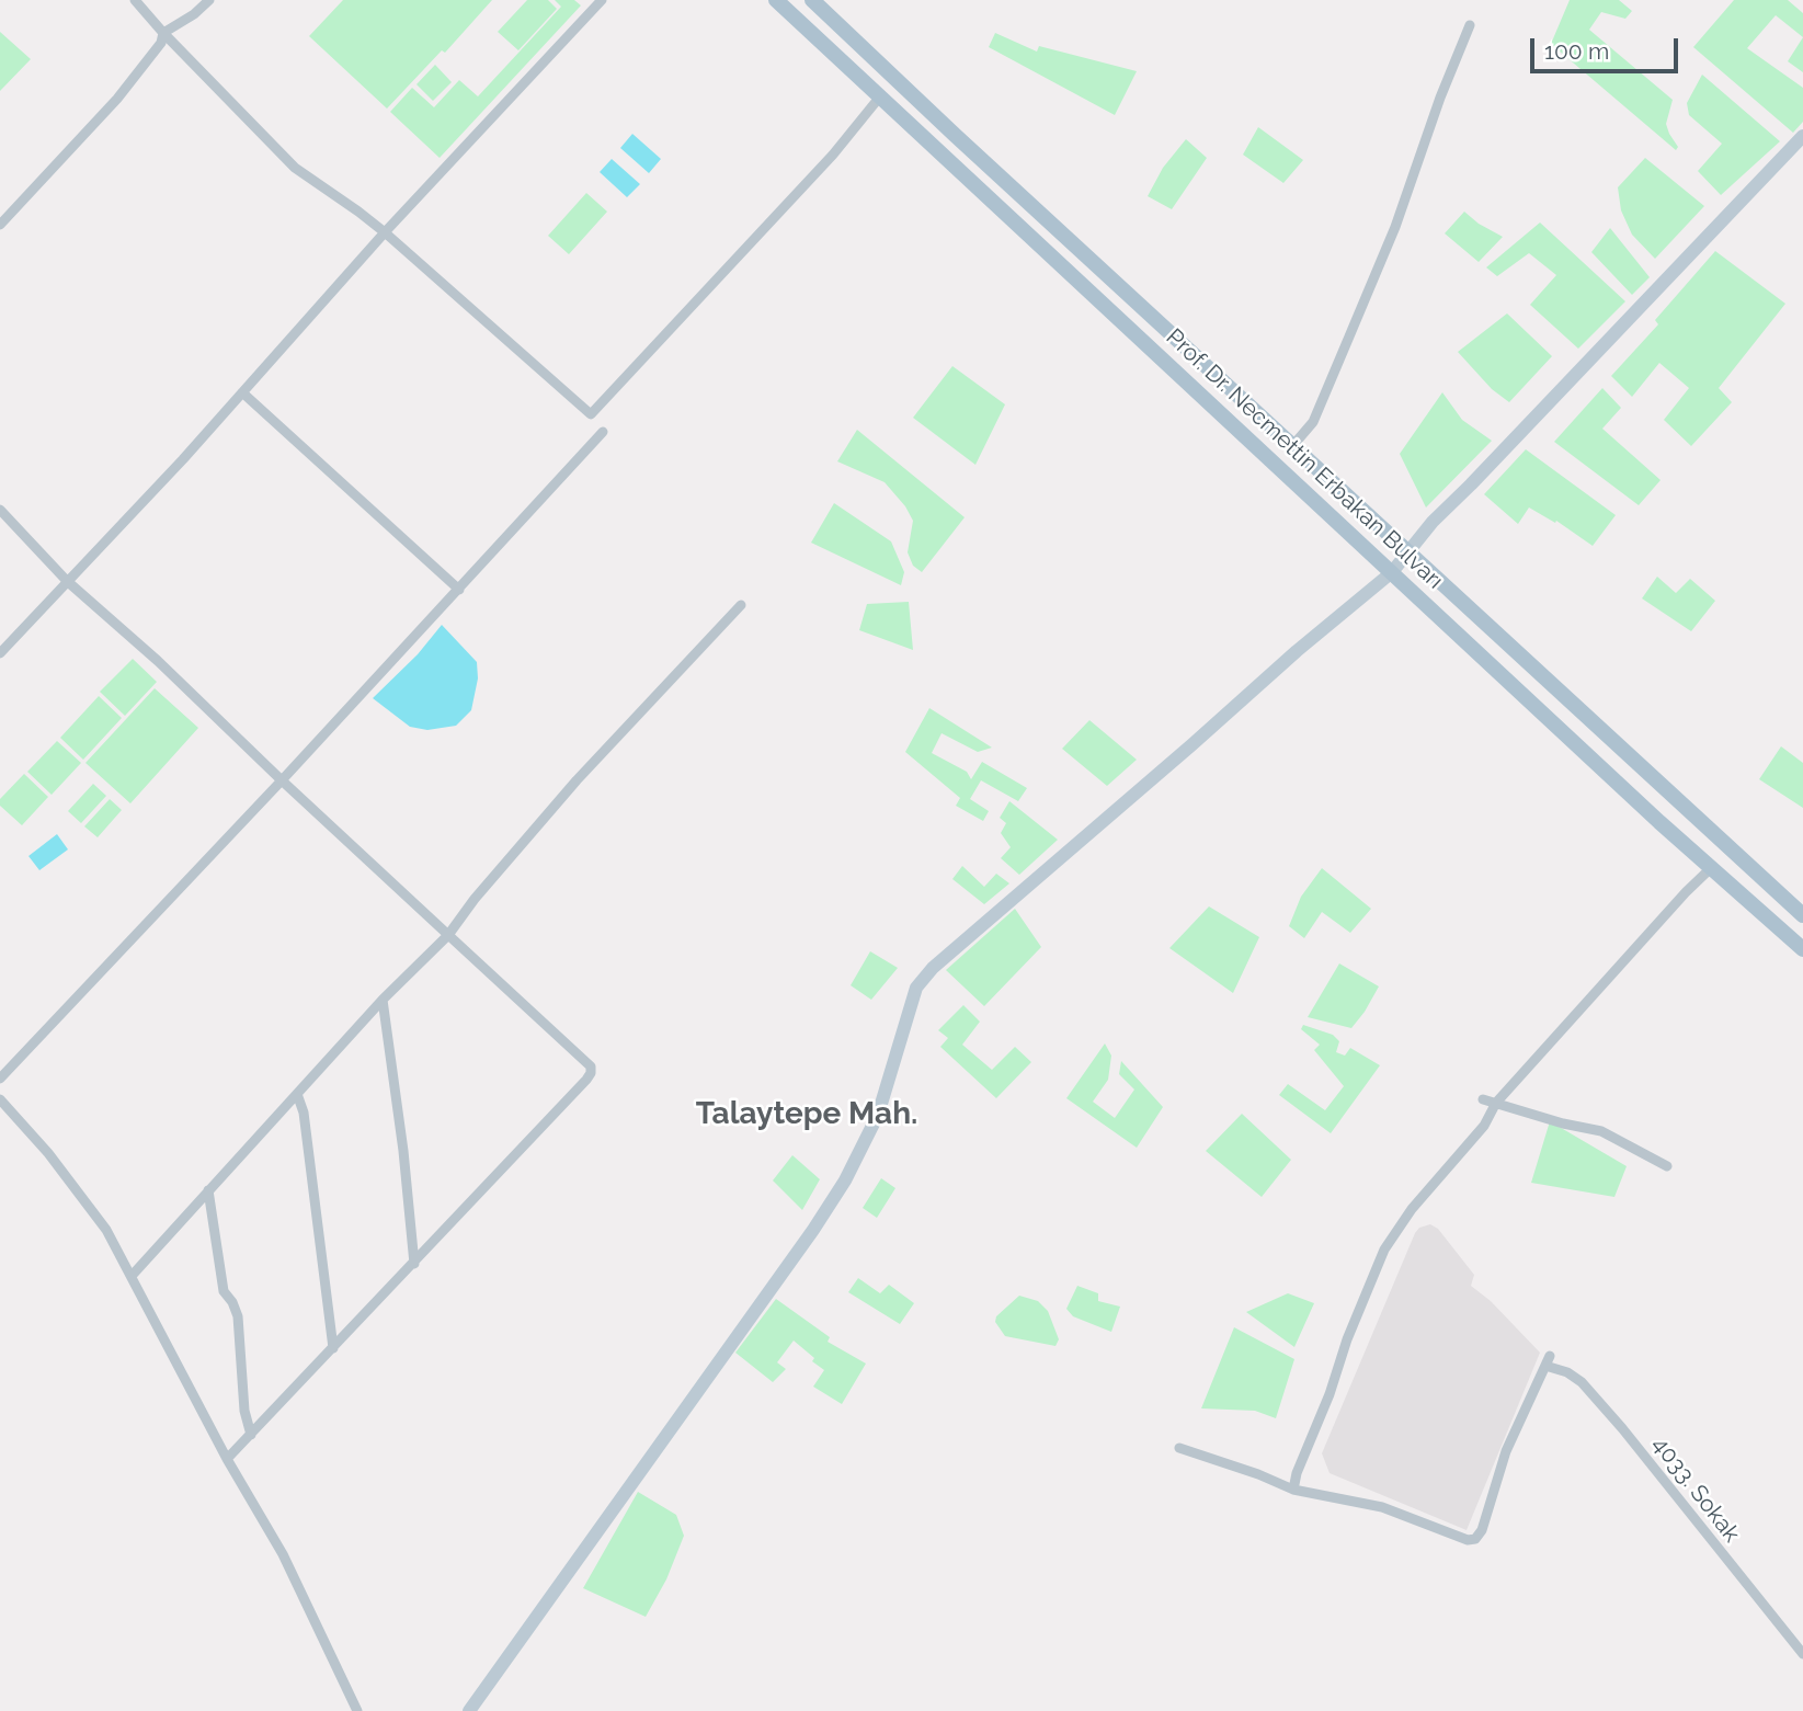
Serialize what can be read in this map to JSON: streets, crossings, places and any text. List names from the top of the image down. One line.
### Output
{"streets":{"main road":["Prof. Dr. Necmettin Erbakan Bulvarı"],"street":["4033. Sokak"]},"districts":["Talaytepe Mah."],"scale_bar":"100 m"}
